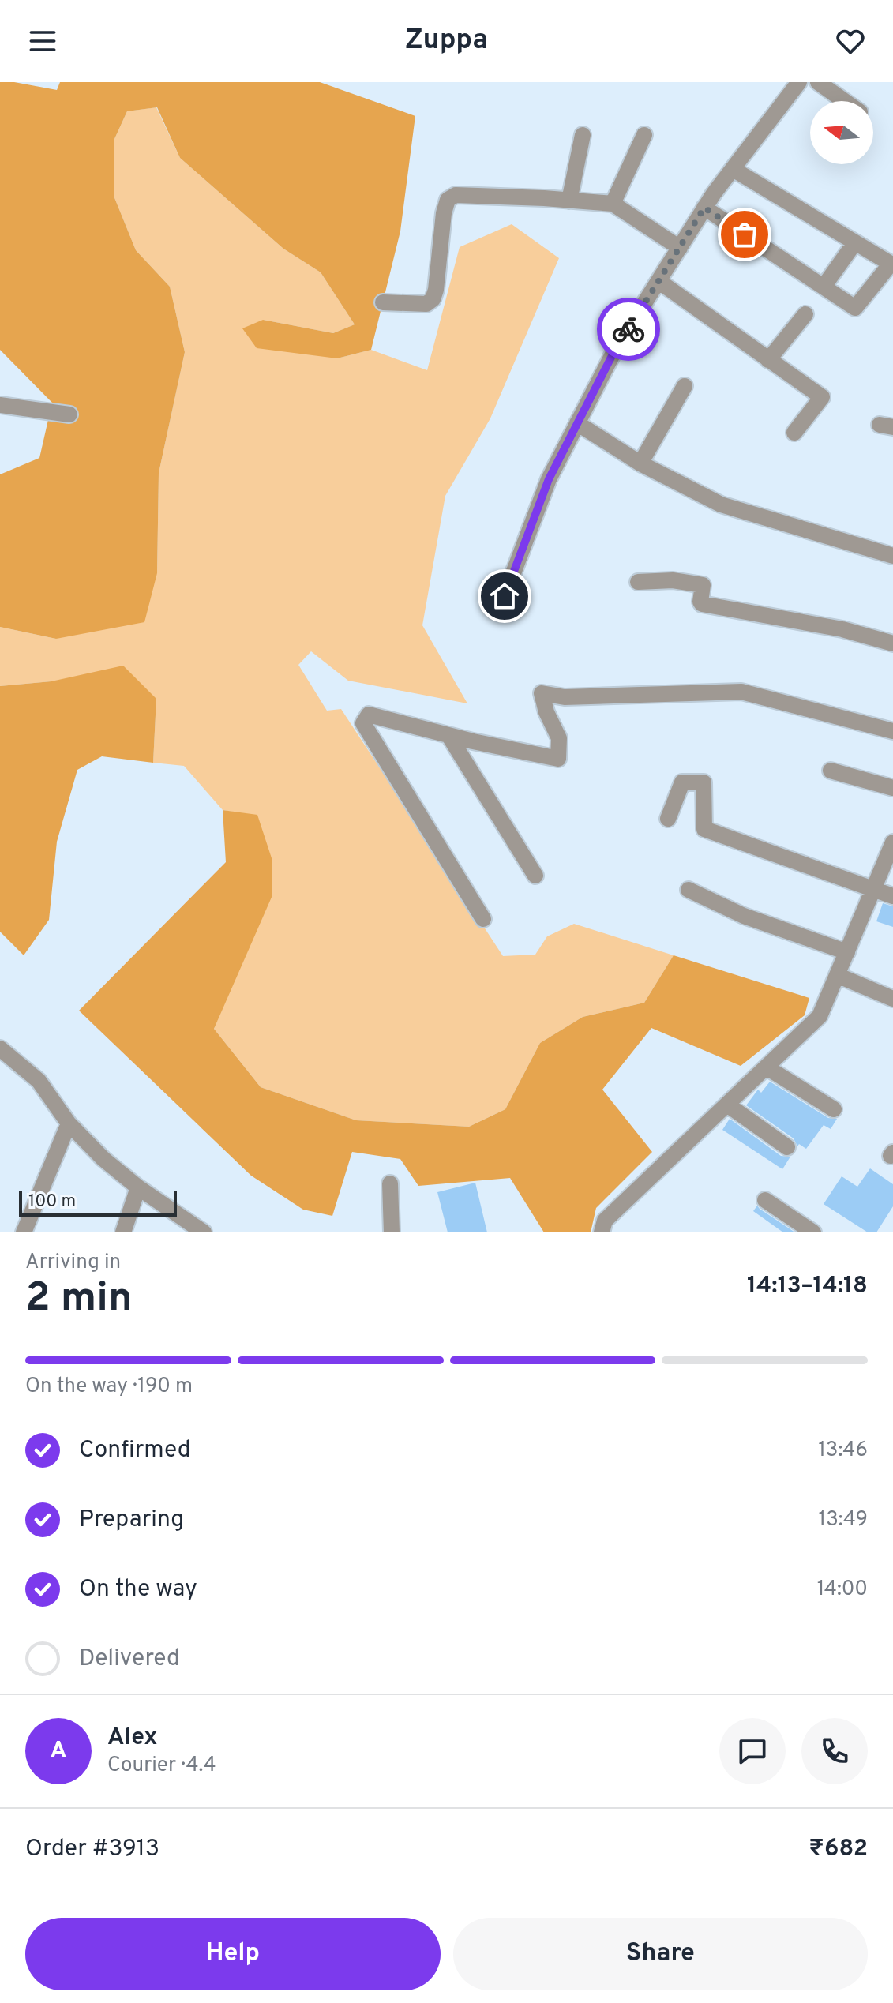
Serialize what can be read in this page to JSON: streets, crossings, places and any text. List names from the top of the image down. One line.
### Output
{"scale_bar":"100 m","north":"left","page":{"header":"Zuppa","scale":"100 m","heading":["2 min","Arriving in","14:13–14:18"],"panel":["Alex","Courier · 4.4","Order #3913","₹682"],"bar":"On the way · 190 m","list":[["Confirmed","13:46"],["Preparing","13:49"],["On the way","14:00"],"Delivered"],"round":"A","buttons":["Help","Share"]}}
